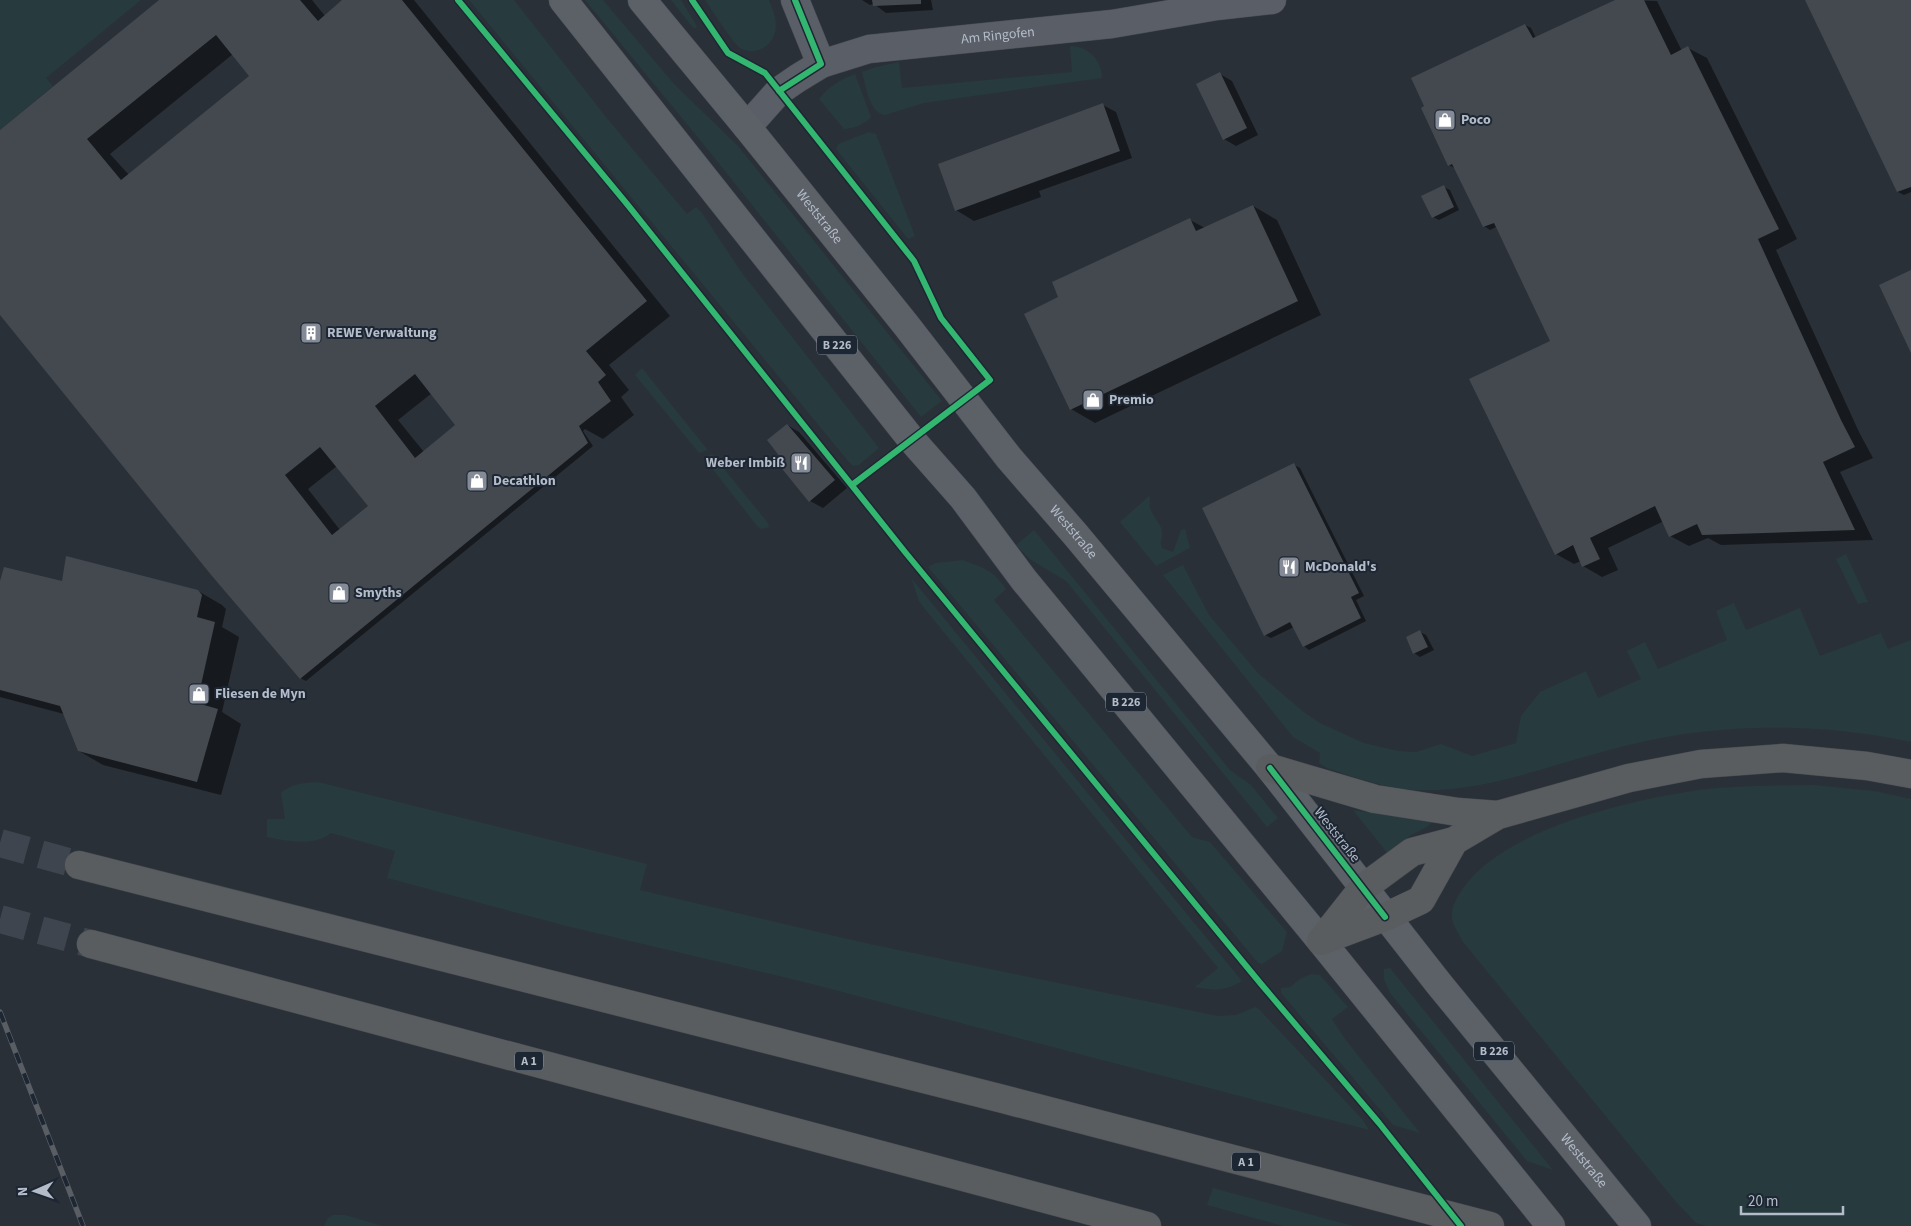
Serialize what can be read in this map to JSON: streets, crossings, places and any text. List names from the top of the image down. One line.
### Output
{"streets":{"highway":["A 1"],"main road":["Weststraße","B 226"],"street":["Am Ringofen"]},"crossings":[["Am Ringofen","Weststraße"]],"places":{"shop":["Poco","Premio","Decathlon","Smyths","Fliesen de Myn"],"building":["REWE Verwaltung"],"restaurant":["Weber Imbiß","McDonald's"]},"scale_bar":"20 m","north":"left"}
